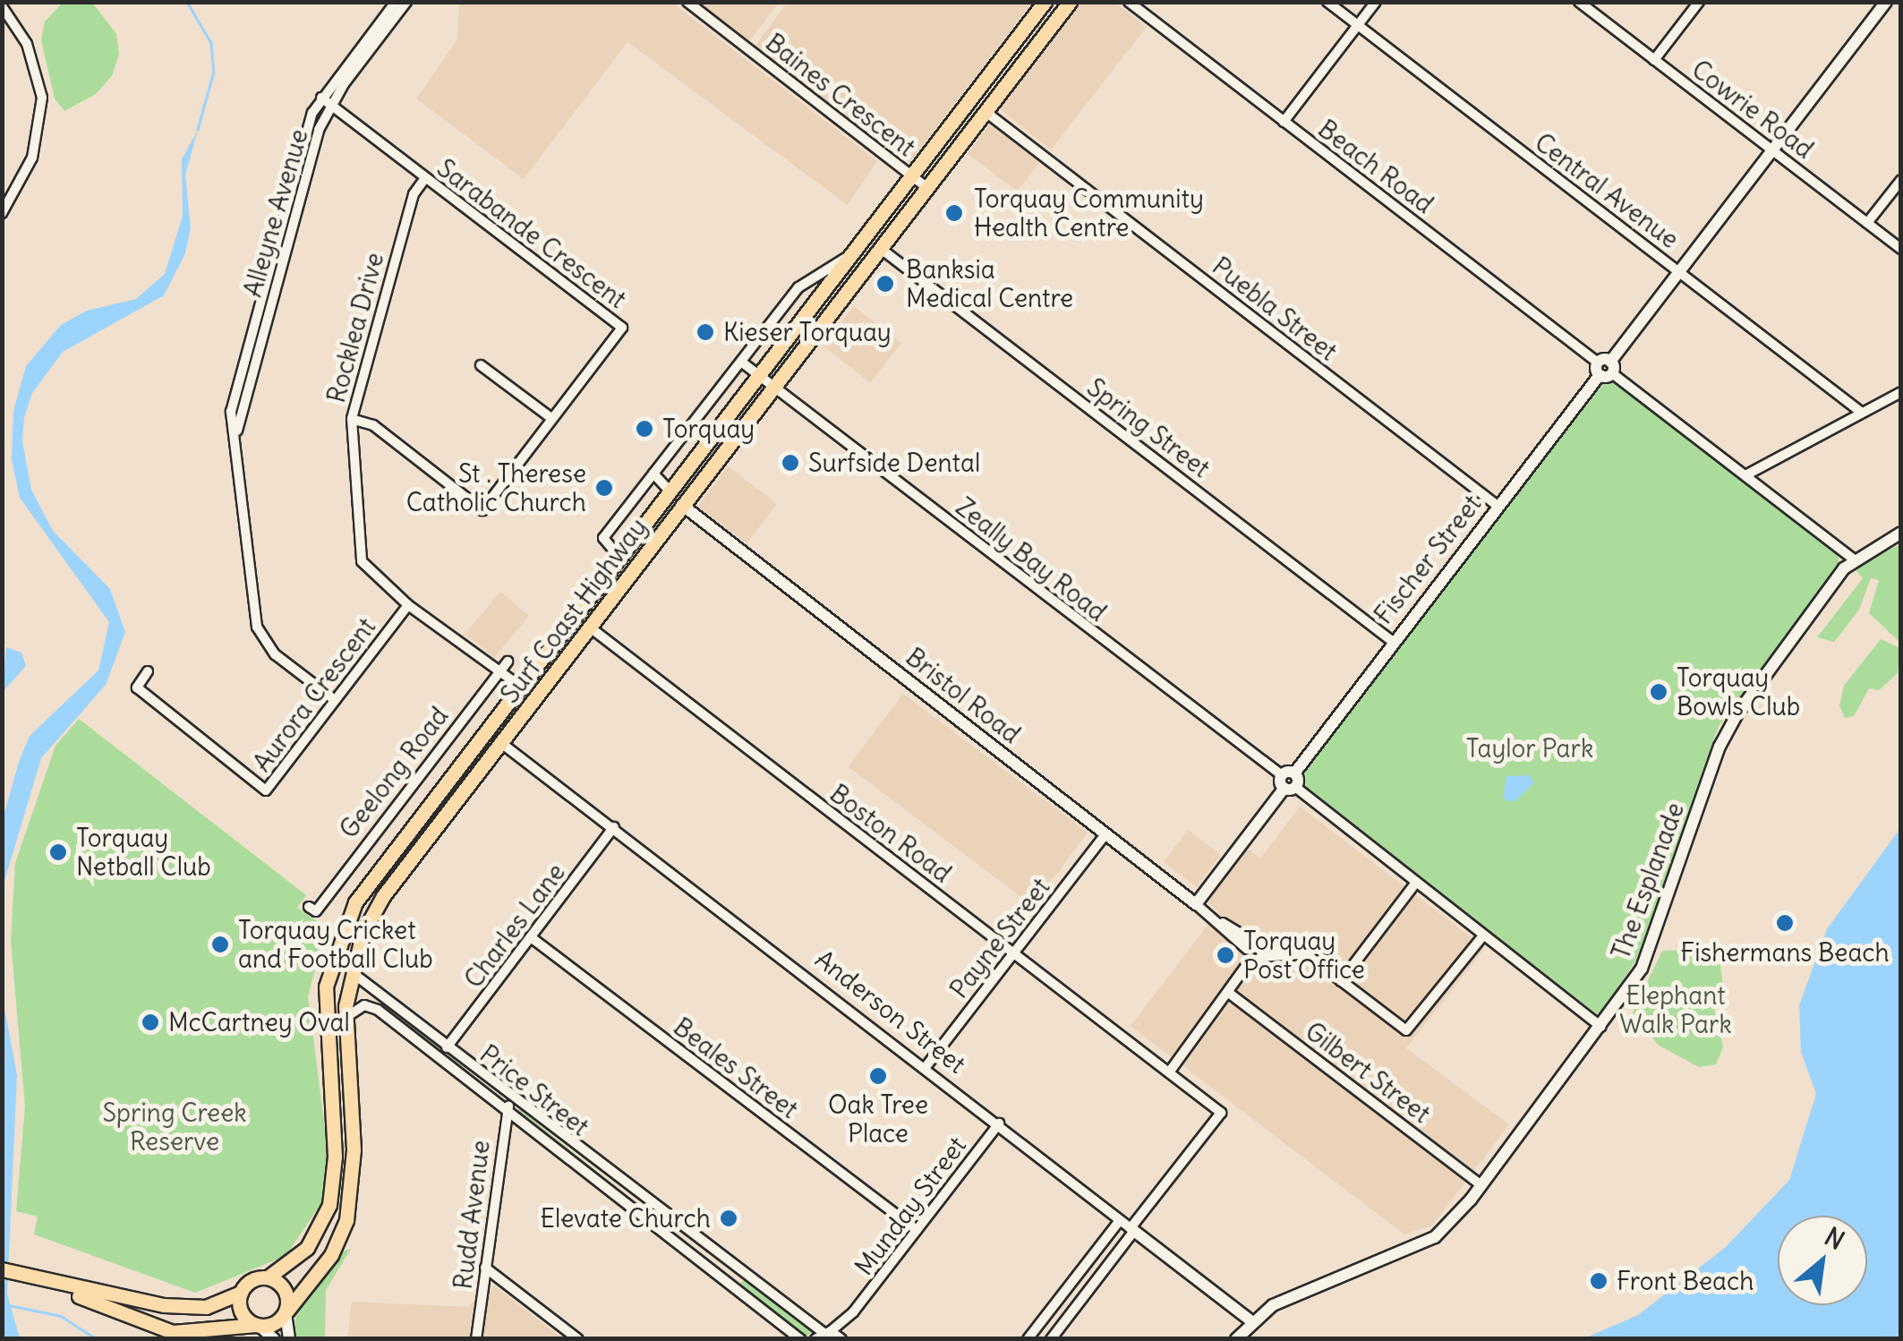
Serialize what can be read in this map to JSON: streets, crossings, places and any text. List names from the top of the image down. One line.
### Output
{"streets":{"main road":["Surf Coast Highway"],"street":["Baines Crescent","Cowrie Road","Beach Road","Central Avenue","Alleyne Avenue","Sarabande Crescent","Puebla Street","Rocklea Drive","Spring Street","Zeally Bay Road","Fischer Street","Aurora Crescent","Bristol Road","Geelong Road","Boston Road","The Esplanade","Charles Lane","Payne Street","Anderson Street","Beales Street","Gilbert Street","Price Street","Munday Street","Rudd Avenue"]},"crossings":[["Baines Crescent","Surf Coast Highway"],["Cowrie Road","Fischer Street"],["Beach Road","Fischer Street"],["Beach Road","The Esplanade"],["Central Avenue","Fischer Street"],["Alleyne Avenue","Sarabande Crescent"],["Alleyne Avenue","Aurora Crescent"],["Sarabande Crescent","Rocklea Drive"],["Puebla Street","Fischer Street"],["Puebla Street","Surf Coast Highway"],["Rocklea Drive","Surf Coast Highway"],["Rocklea Drive","Aurora Crescent"],["Rocklea Drive","Geelong Road"],["Spring Street","Fischer Street"],["Spring Street","Surf Coast Highway"],["Zeally Bay Road","Fischer Street"],["Zeally Bay Road","Surf Coast Highway"],["Zeally Bay Road","The Esplanade"],["Fischer Street","Bristol Road"],["Surf Coast Highway","Bristol Road"],["Surf Coast Highway","Boston Road"],["Surf Coast Highway","Anderson Street"],["Surf Coast Highway","Price Street"],["Bristol Road","Payne Street"],["Boston Road","Payne Street"],["Boston Road","Anderson Street"],["The Esplanade","Anderson Street"],["The Esplanade","Gilbert Street"],["Charles Lane","Anderson Street"],["Charles Lane","Beales Street"],["Charles Lane","Price Street"],["Payne Street","Anderson Street"],["Anderson Street","Munday Street"],["Beales Street","Munday Street"],["Price Street","Munday Street"],["Price Street","Rudd Avenue"]],"parks":["Taylor Park","Elephant Walk Park","Spring Creek Reserve"],"places":["Torquay Community Health Centre","Banksia Medical Centre","Kieser Torquay","Torquay","Surfside Dental","St . Therese Catholic Church","Torquay Bowls Club","Torquay Netball Club","Fishermans Beach","Torquay Cricket and Football Club","Torquay Post Office","McCartney Oval","Oak Tree Place","Elevate Church","Front Beach"],"north":"top right"}
